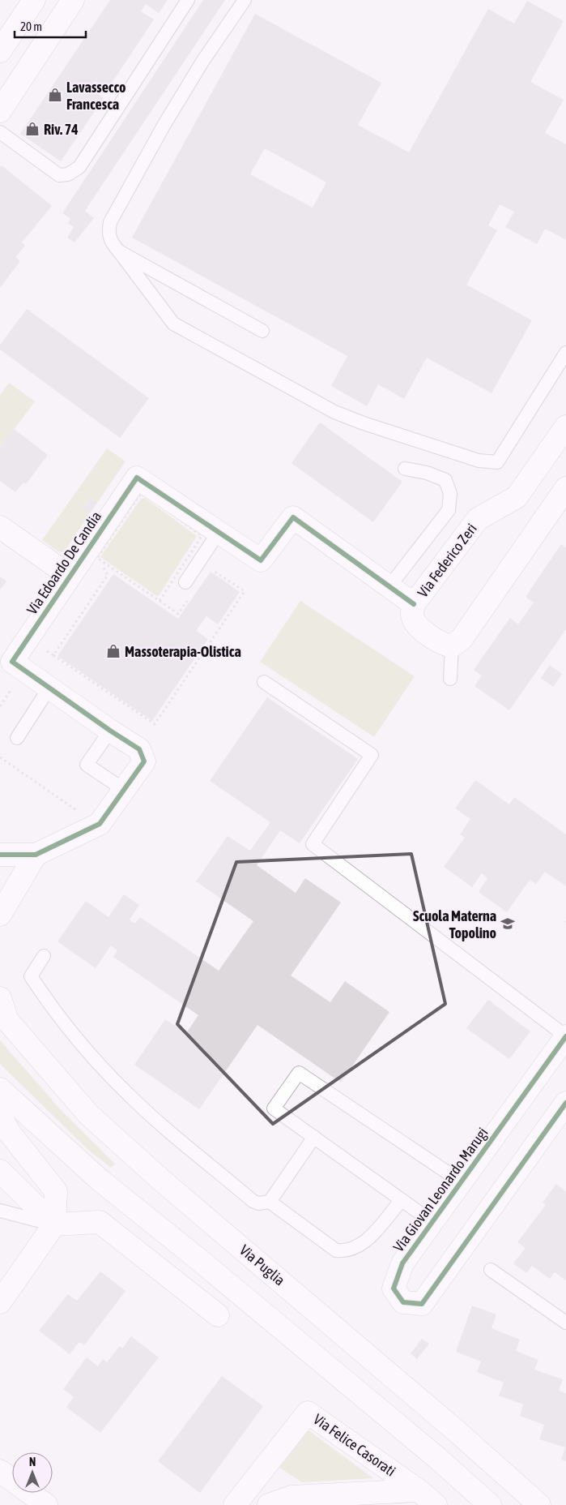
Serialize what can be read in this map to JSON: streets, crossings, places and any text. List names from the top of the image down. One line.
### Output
{"streets":{"main road":["Via Federico Zeri","Via Edoardo De Candia","Via Giovan Leonardo Marugi","Via Puglia","Via Felice Casorati"]},"crossings":[["Via Federico Zeri","Via Edoardo De Candia"]],"places":{"shop":["Lavassecco Francesca","Riv. 74","Massoterapia-Olistica"],"school or university":["Scuola Materna Topolino"]},"scale_bar":"20 m","north":"top"}
